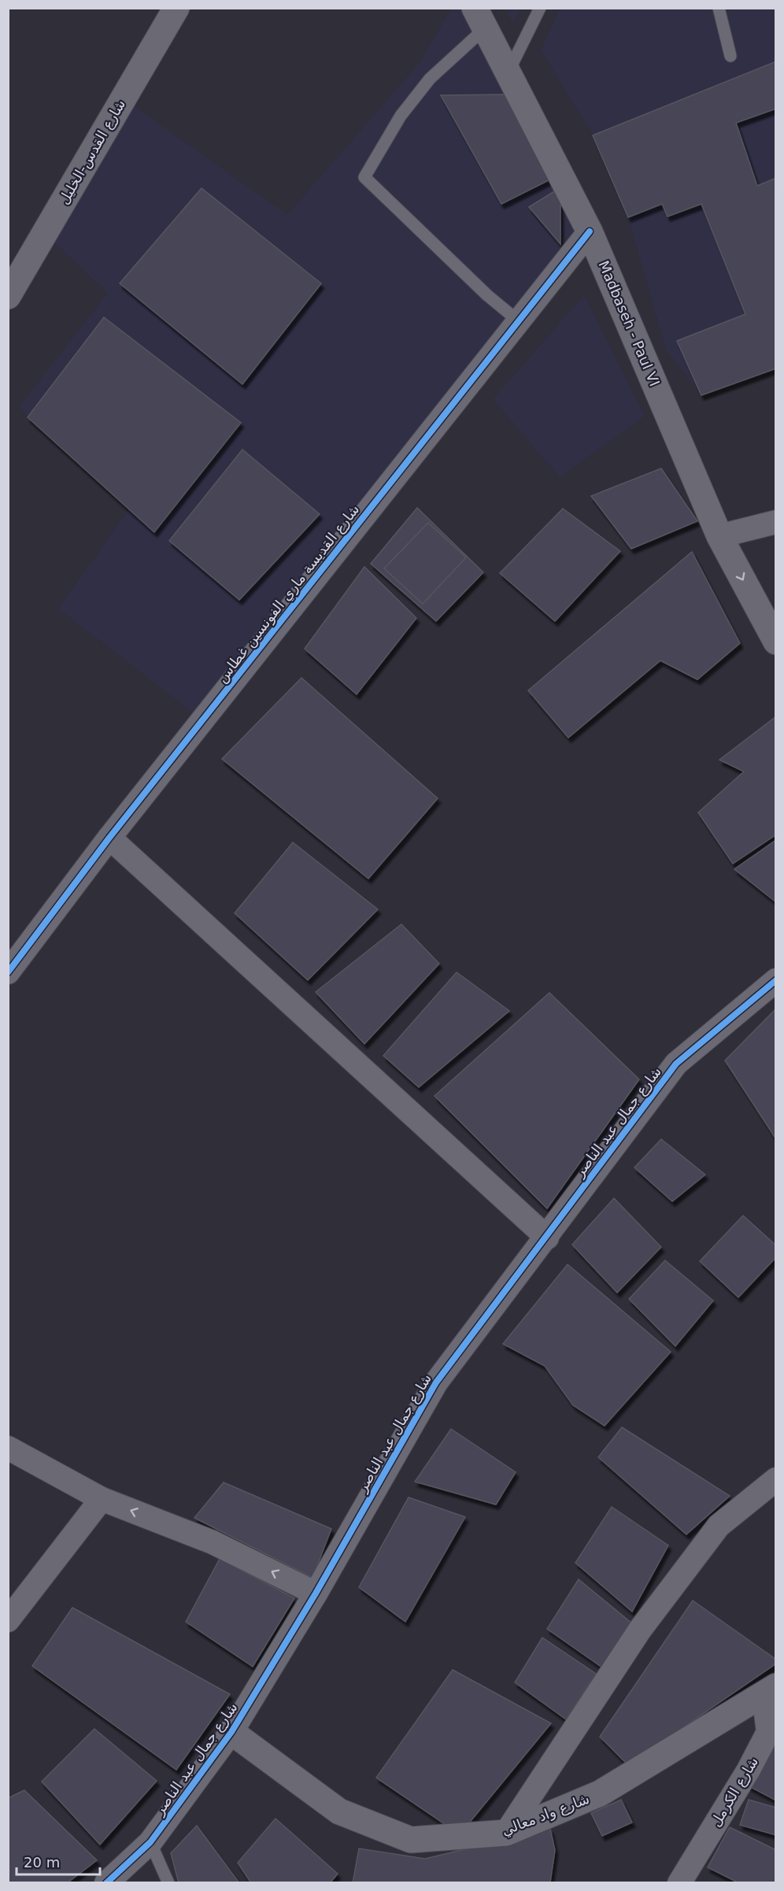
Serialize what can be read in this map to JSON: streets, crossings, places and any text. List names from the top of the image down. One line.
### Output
{"streets":{"street":["شارع القدس-الخليل","Madbaseh - Paul VI","شارع القديسة ماري الفونسين غطاس","شارع جمال عبد الناصر","شارع الكرمل","شارع واد معالي"]},"crossings":[["Madbaseh - Paul VI","شارع القديسة ماري الفونسين غطاس"],["شارع جمال عبد الناصر","شارع واد معالي"],["شارع الكرمل","شارع واد معالي"]],"scale_bar":"20 m"}
